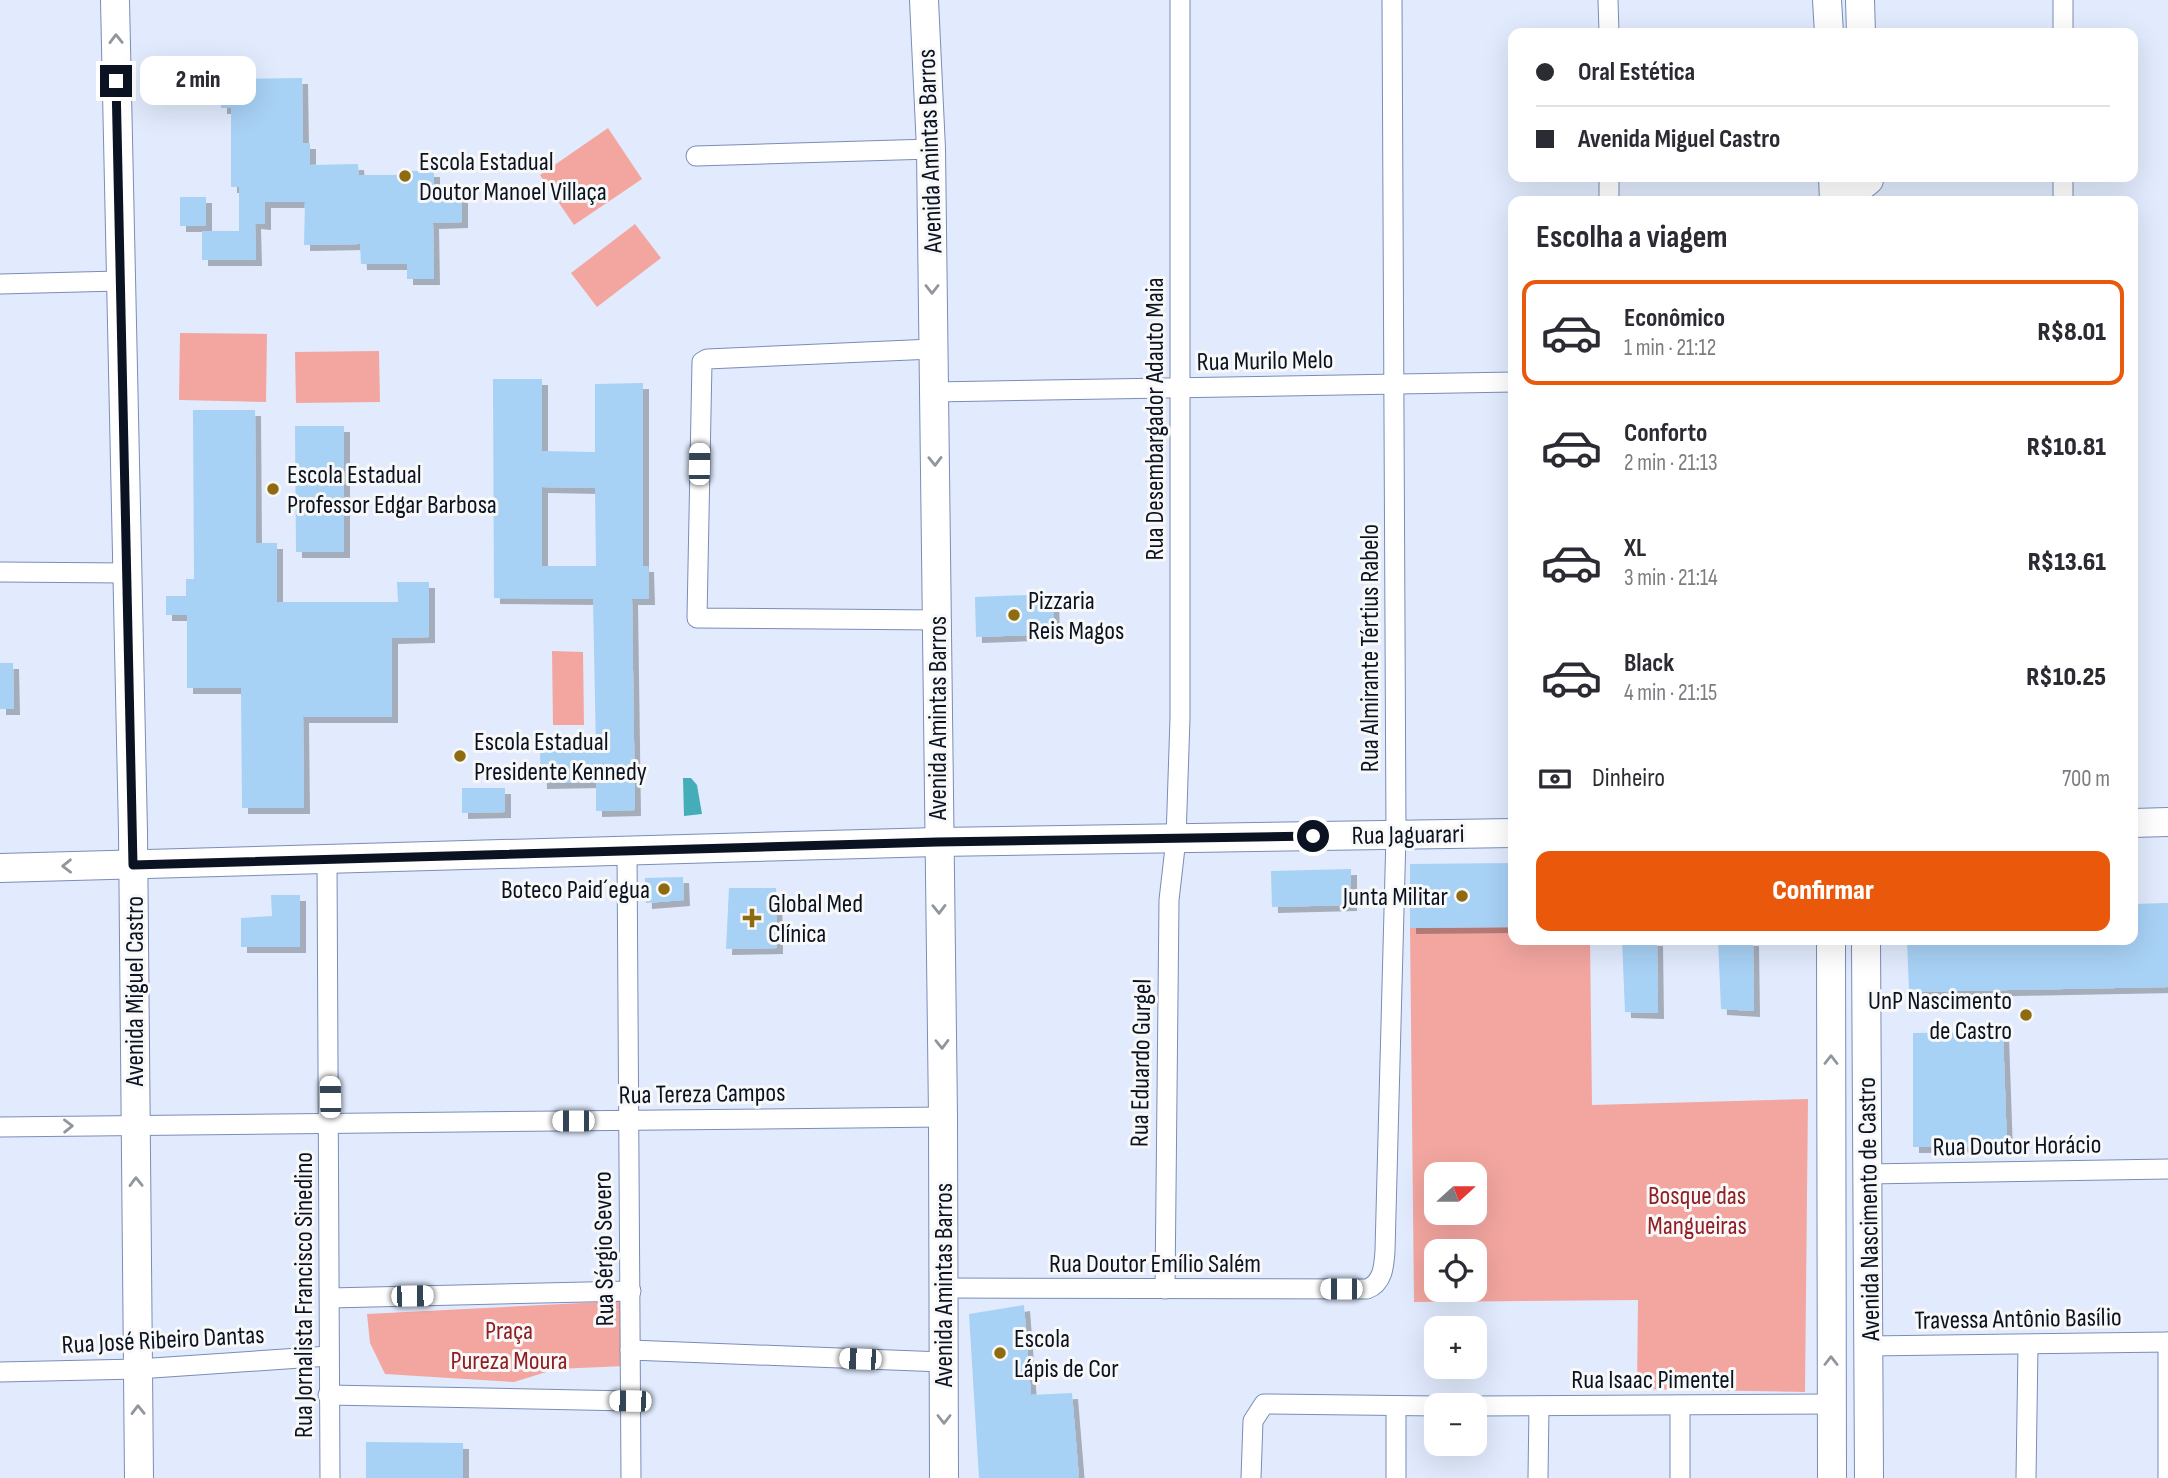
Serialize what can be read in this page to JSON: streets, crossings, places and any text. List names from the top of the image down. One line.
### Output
{"streets":{"main road":["Avenida Amintas Barros","Rua Jaguarari","Avenida Miguel Castro","Avenida Nascimento de Castro"],"street":["Rua Murilo Melo","Rua Desembargador Adauto Maia","Rua Almirante Tértius Rabelo","Rua Eduardo Gurgel","Rua Tereza Campos","Rua Doutor Horácio","Rua Sérgio Severo","Rua Doutor Emílio Salém","Rua Jornalista Francisco Sinedino","Travessa Antônio Basílio","Rua José Ribeiro Dantas","Rua Isaac Pimentel"]},"crossings":[["Avenida Amintas Barros","Rua Murilo Melo"],["Avenida Amintas Barros","Rua Jaguarari"],["Avenida Amintas Barros","Rua Tereza Campos"],["Avenida Amintas Barros","Rua Doutor Emílio Salém"],["Rua Murilo Melo","Rua Desembargador Adauto Maia"],["Rua Murilo Melo","Rua Almirante Tértius Rabelo"],["Rua Desembargador Adauto Maia","Rua Jaguarari"],["Rua Desembargador Adauto Maia","Rua Eduardo Gurgel"],["Rua Almirante Tértius Rabelo","Rua Jaguarari"],["Rua Almirante Tértius Rabelo","Rua Doutor Emílio Salém"],["Rua Jaguarari","Avenida Miguel Castro"],["Rua Jaguarari","Rua Eduardo Gurgel"],["Rua Jaguarari","Rua Sérgio Severo"],["Rua Jaguarari","Rua Jornalista Francisco Sinedino"],["Avenida Miguel Castro","Rua Tereza Campos"],["Avenida Miguel Castro","Rua José Ribeiro Dantas"],["Rua Eduardo Gurgel","Rua Doutor Emílio Salém"],["Rua Tereza Campos","Rua Sérgio Severo"],["Rua Tereza Campos","Rua Jornalista Francisco Sinedino"],["Rua Doutor Horácio","Avenida Nascimento de Castro"],["Avenida Nascimento de Castro","Travessa Antônio Basílio"],["Avenida Nascimento de Castro","Rua Isaac Pimentel"],["Rua Jornalista Francisco Sinedino","Rua José Ribeiro Dantas"]],"one_way":["Avenida Amintas Barros","Avenida Miguel Castro"],"parks":["Bosque das Mangueiras","Praça Pureza Moura"],"places":{"other":["Escola Estadual Doutor Manoel Villaça","Escola Estadual Professor Edgar Barbosa","Pizzaria Reis Magos","Escola Estadual Presidente Kennedy","Boteco Paid´egua","Junta Militar","UnP Nascimento de Castro","Escola Lápis de Cor"],"health":["Global Med Clínica"]},"north":"right","page":{"banner":["Oral Estética","Avenida Miguel Castro"],"bubble":"2 min","heading":"Escolha a viagem","list":[{"name":"Econômico","note":"1 min · 21:12","value":"R$8.01"},{"name":"Conforto","note":"2 min · 21:13","value":"R$10.81"},{"name":"XL","note":"3 min · 21:14","value":"R$13.61"},{"name":"Black","note":"4 min · 21:15","value":"R$10.25"}],"pay":["Dinheiro","700 m"],"buttons":"Confirmar","map_buttons":["+","−"]}}
